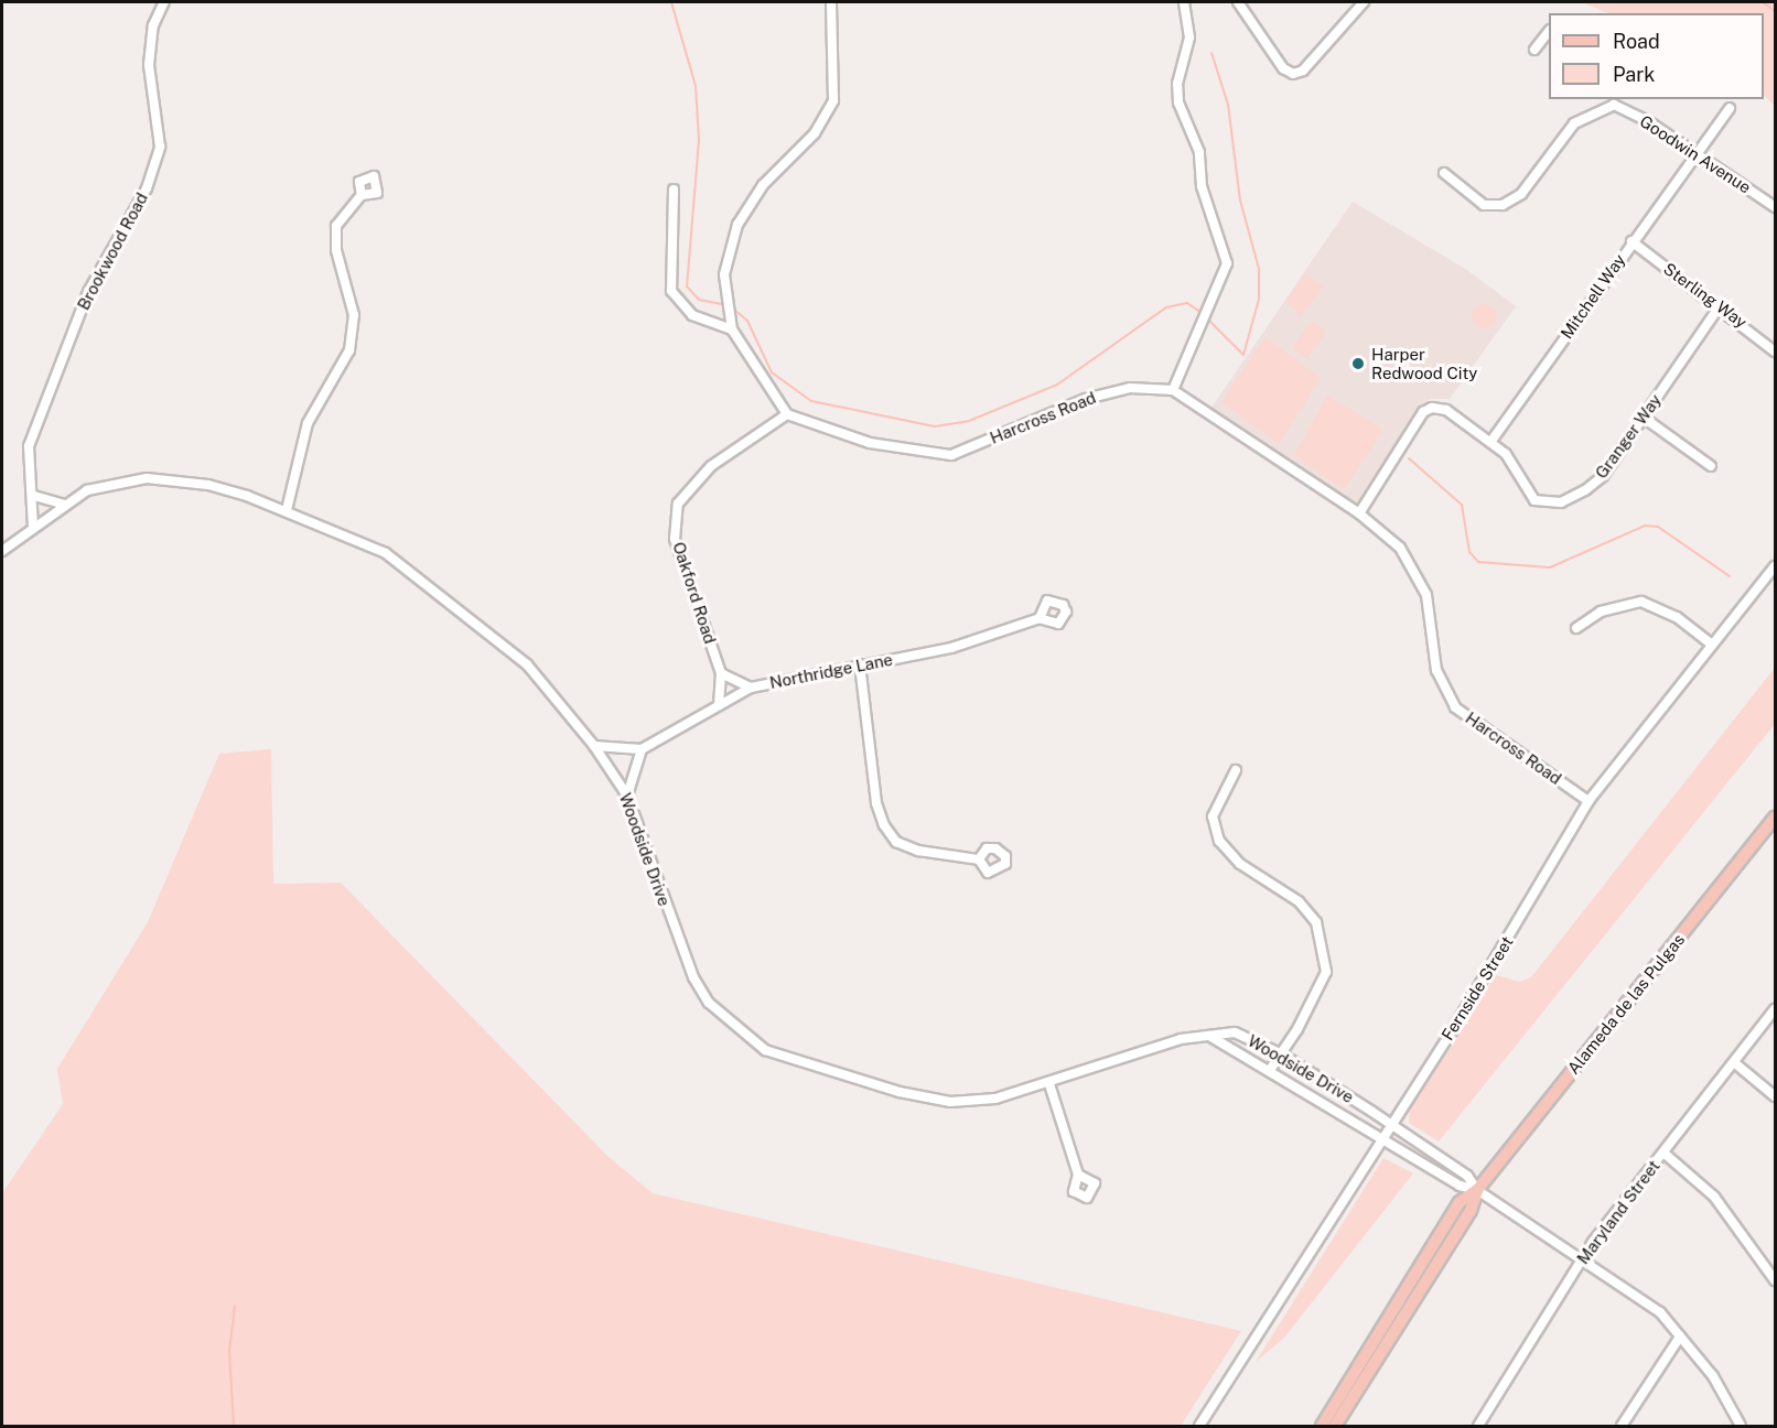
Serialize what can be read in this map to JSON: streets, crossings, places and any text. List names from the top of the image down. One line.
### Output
{"streets":{"main road":["Alameda de las Pulgas"],"street":["Goodwin Avenue","Brookwood Road","Sterling Way","Mitchell Way","Harcross Road","Granger Way","Oakford Road","Northridge Lane","Woodside Drive","Fernside Street","Maryland Street"]},"crossings":[["Goodwin Avenue","Mitchell Way"],["Brookwood Road","Woodside Drive"],["Sterling Way","Mitchell Way"],["Sterling Way","Granger Way"],["Mitchell Way","Granger Way"],["Harcross Road","Granger Way"],["Harcross Road","Oakford Road"],["Harcross Road","Fernside Street"],["Oakford Road","Northridge Lane"],["Woodside Drive","Fernside Street"],["Woodside Drive","Alameda de las Pulgas"]],"places":["Harper Redwood City"],"legend":["Road","Park"]}
